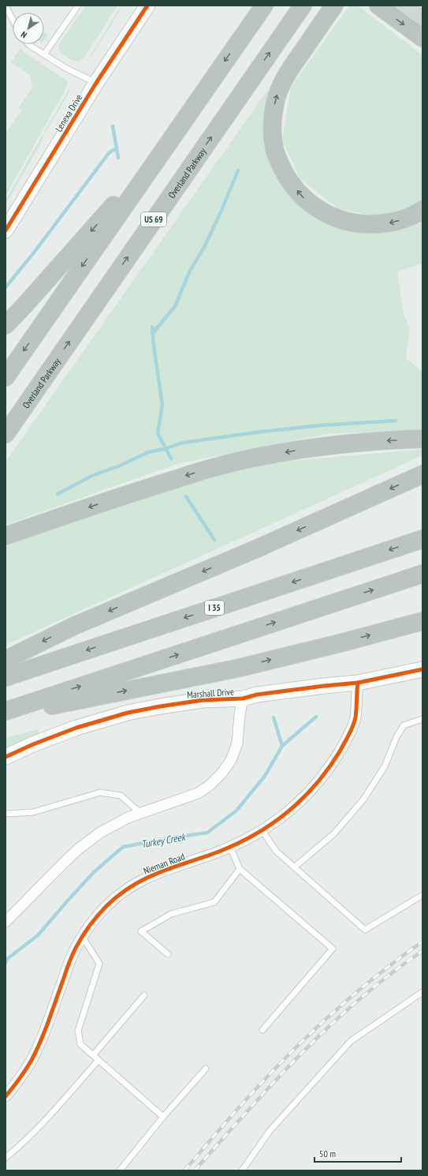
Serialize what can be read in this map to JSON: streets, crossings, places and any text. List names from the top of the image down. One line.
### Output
{"streets":{"highway":["Overland Parkway","US 69","I 35"],"street":["Lenexa Drive","Marshall Drive","Nieman Road"]},"crossings":[["Marshall Drive","Nieman Road"]],"water":["Turkey Creek"],"scale_bar":"50 m","north":"bottom left"}
